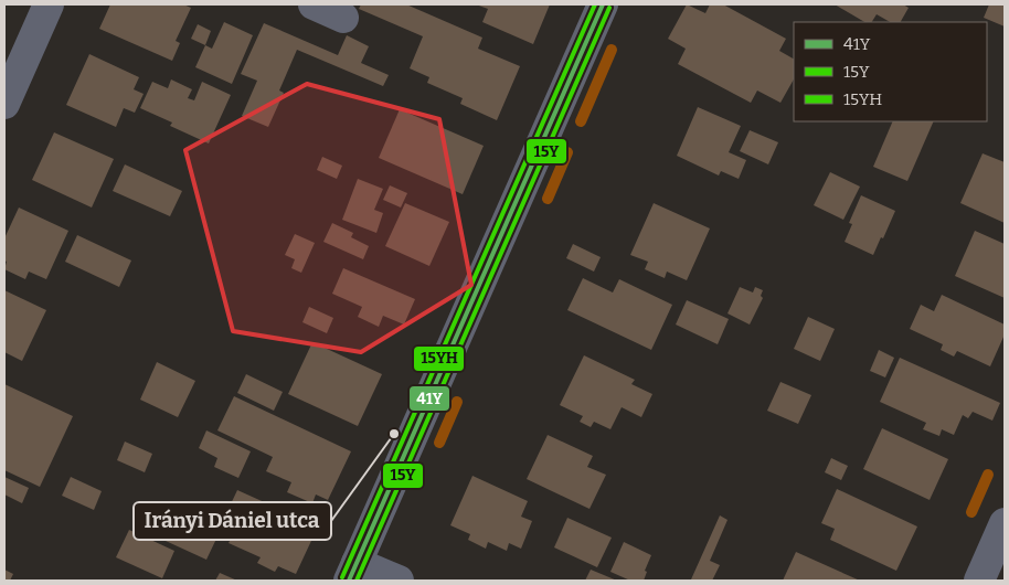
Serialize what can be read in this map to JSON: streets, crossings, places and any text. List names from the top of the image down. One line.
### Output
{"places":["Irányi Dániel utca"],"lines":["transit line 41Y","transit line 15YH","transit line 15Y"],"legend":["41Y","15Y","15YH"]}
